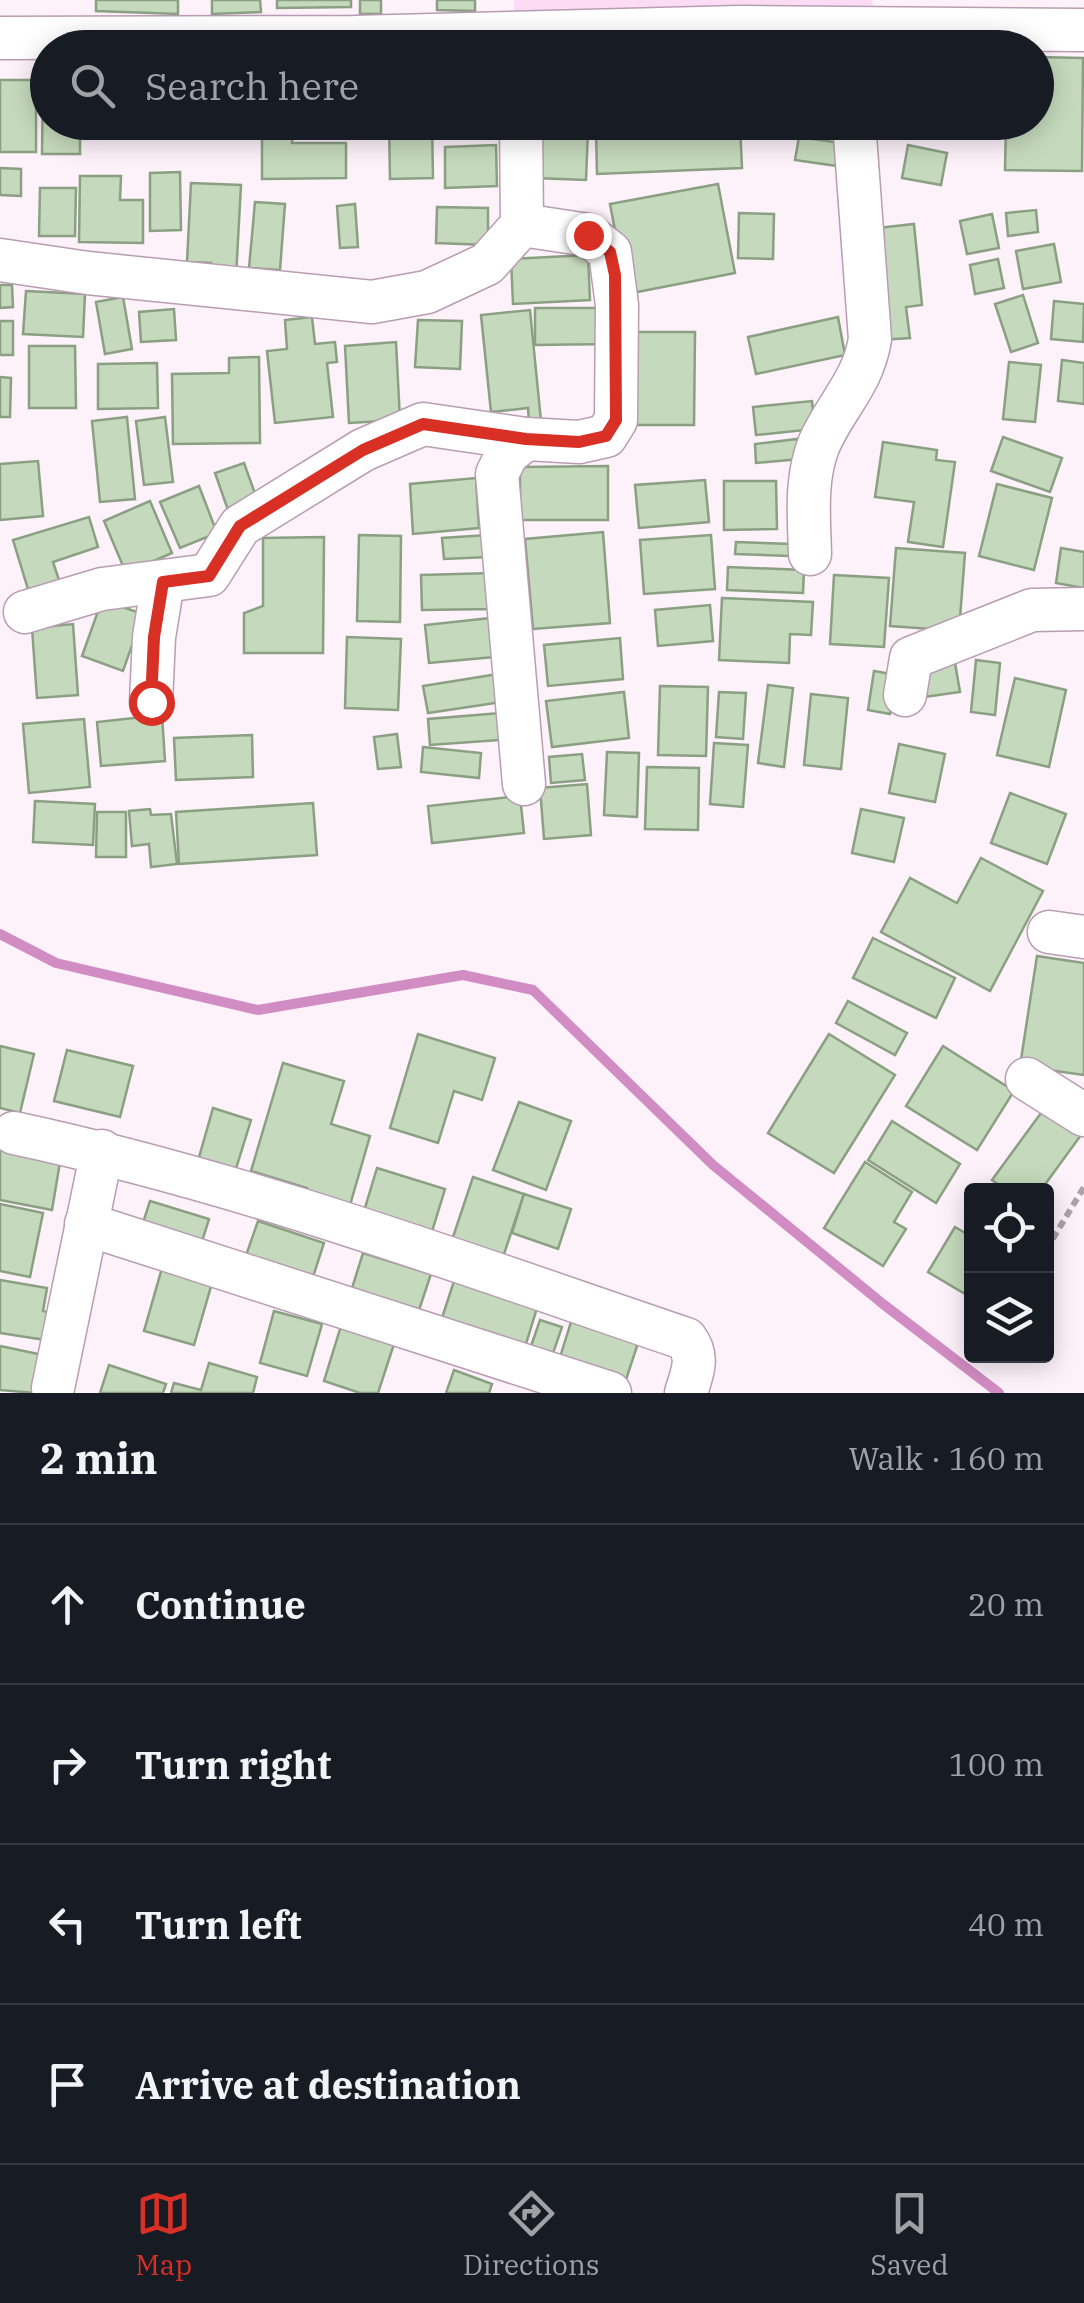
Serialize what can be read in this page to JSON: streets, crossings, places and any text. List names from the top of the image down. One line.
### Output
{"page":{"search":"Search here","heading":["2 min","Walk · 160 m"],"list":[["Continue","20 m"],["Turn right","100 m"],["Turn left","40 m"],"Arrive at destination"],"nav":["Map","Directions","Saved"]}}
